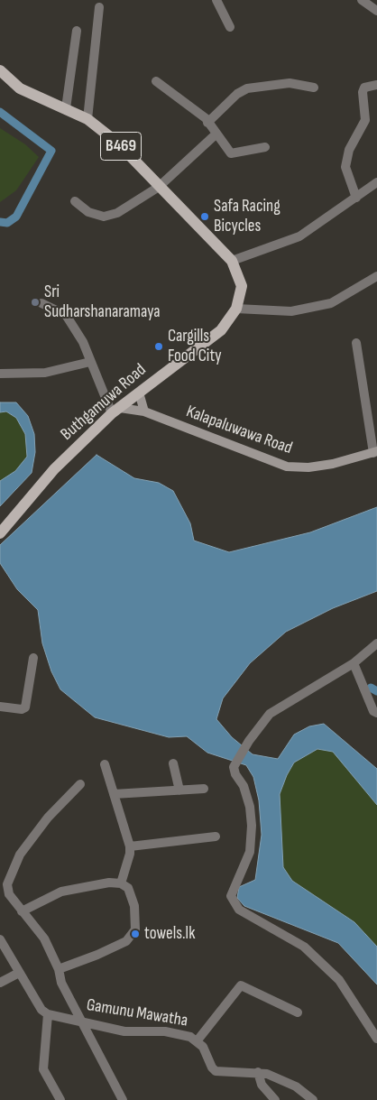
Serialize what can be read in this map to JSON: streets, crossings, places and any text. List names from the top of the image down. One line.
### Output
{"streets":{"main road":["B469","Buthgamuwa Road"],"street":["Kalapaluwawa Road","Gamunu Mawatha"]},"crossings":[["Buthgamuwa Road","Kalapaluwawa Road"]],"places":["Safa Racing Bicycles","Sri Sudharshanaramaya","Cargills Food City","towels.lk"]}
